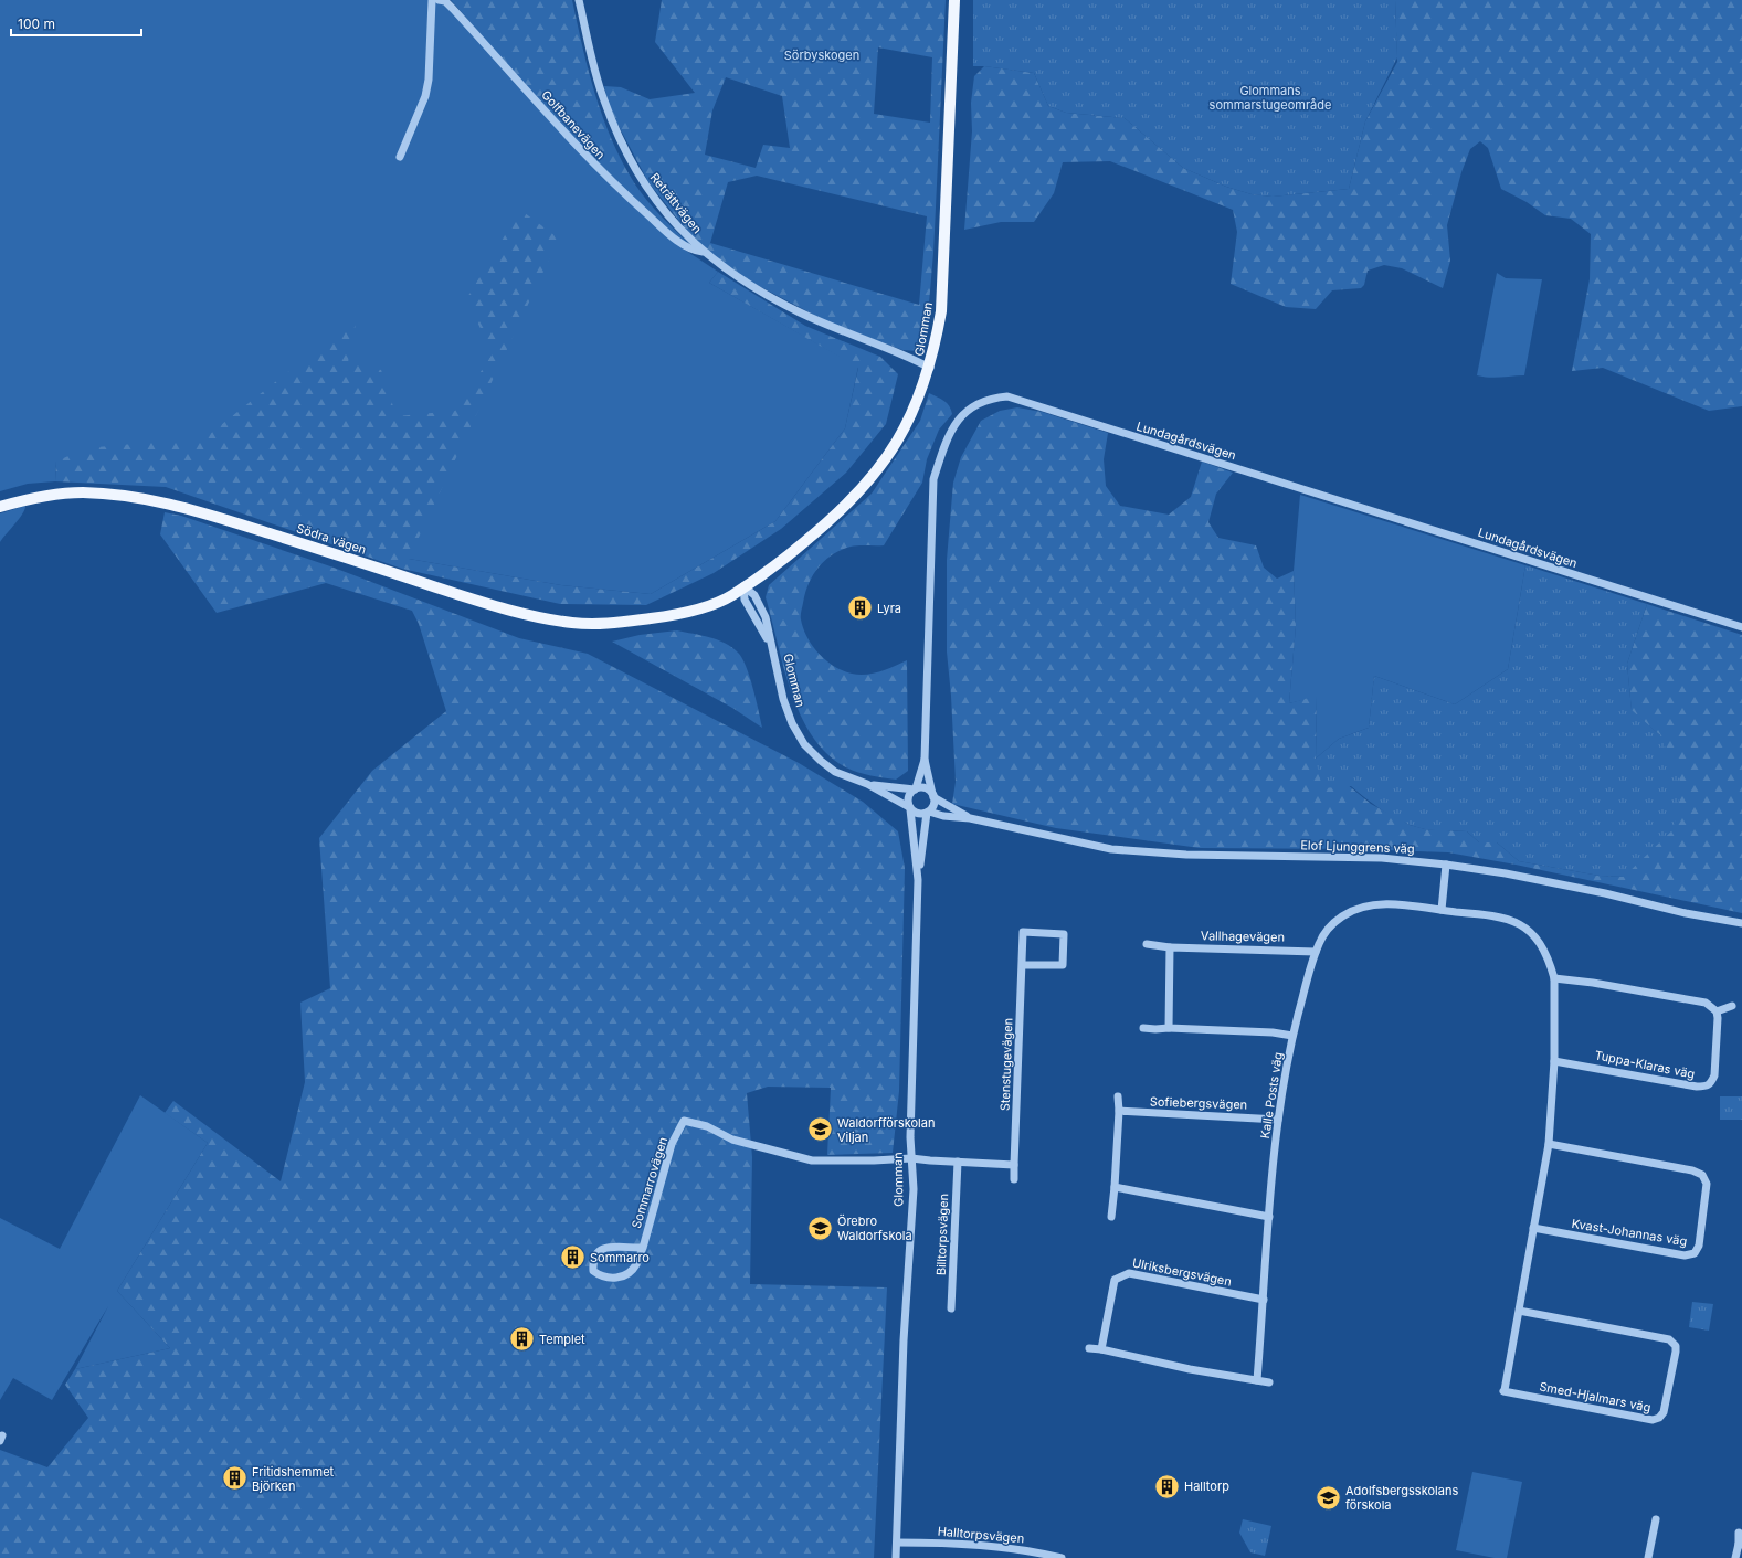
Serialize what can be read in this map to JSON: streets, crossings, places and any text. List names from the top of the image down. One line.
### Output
{"streets":{"main road":["Glomman","Södra vägen"],"street":["Golfbanevägen","Reträttvägen","Lundagårdsvägen","Elof Ljunggrens väg","Vallhagevägen","Stenstugevägen","Tuppa-Klaras väg","Kalle Posts väg","Sofiebergsvägen","Sommarrovägen","Kvast-Johannas väg","Billtorpsvägen","Ulriksbergsvägen","Smed-Hjalmars väg","Halltorpsvägen"]},"crossings":[["Golfbanevägen","Reträttvägen"],["Reträttvägen","Glomman"],["Glomman","Lundagårdsvägen"],["Glomman","Södra vägen"],["Glomman","Elof Ljunggrens väg"],["Glomman","Sommarrovägen"],["Glomman","Halltorpsvägen"],["Lundagårdsvägen","Elof Ljunggrens väg"],["Vallhagevägen","Kalle Posts väg"],["Tuppa-Klaras väg","Kalle Posts väg"],["Kalle Posts väg","Sofiebergsvägen"],["Kalle Posts väg","Kvast-Johannas väg"],["Kalle Posts väg","Ulriksbergsvägen"],["Kalle Posts väg","Smed-Hjalmars väg"]],"parks":["Sörbyskogen","Glommans sommarstugeområde"],"places":{"building":["Lyra","Sommarro","Templet","Fritidshemmet Björken","Halltorp"],"school or university":["Waldorfförskolan Viljan","Örebro Waldorfskola","Adolfsbergsskolans förskola"]},"scale_bar":"100 m"}
